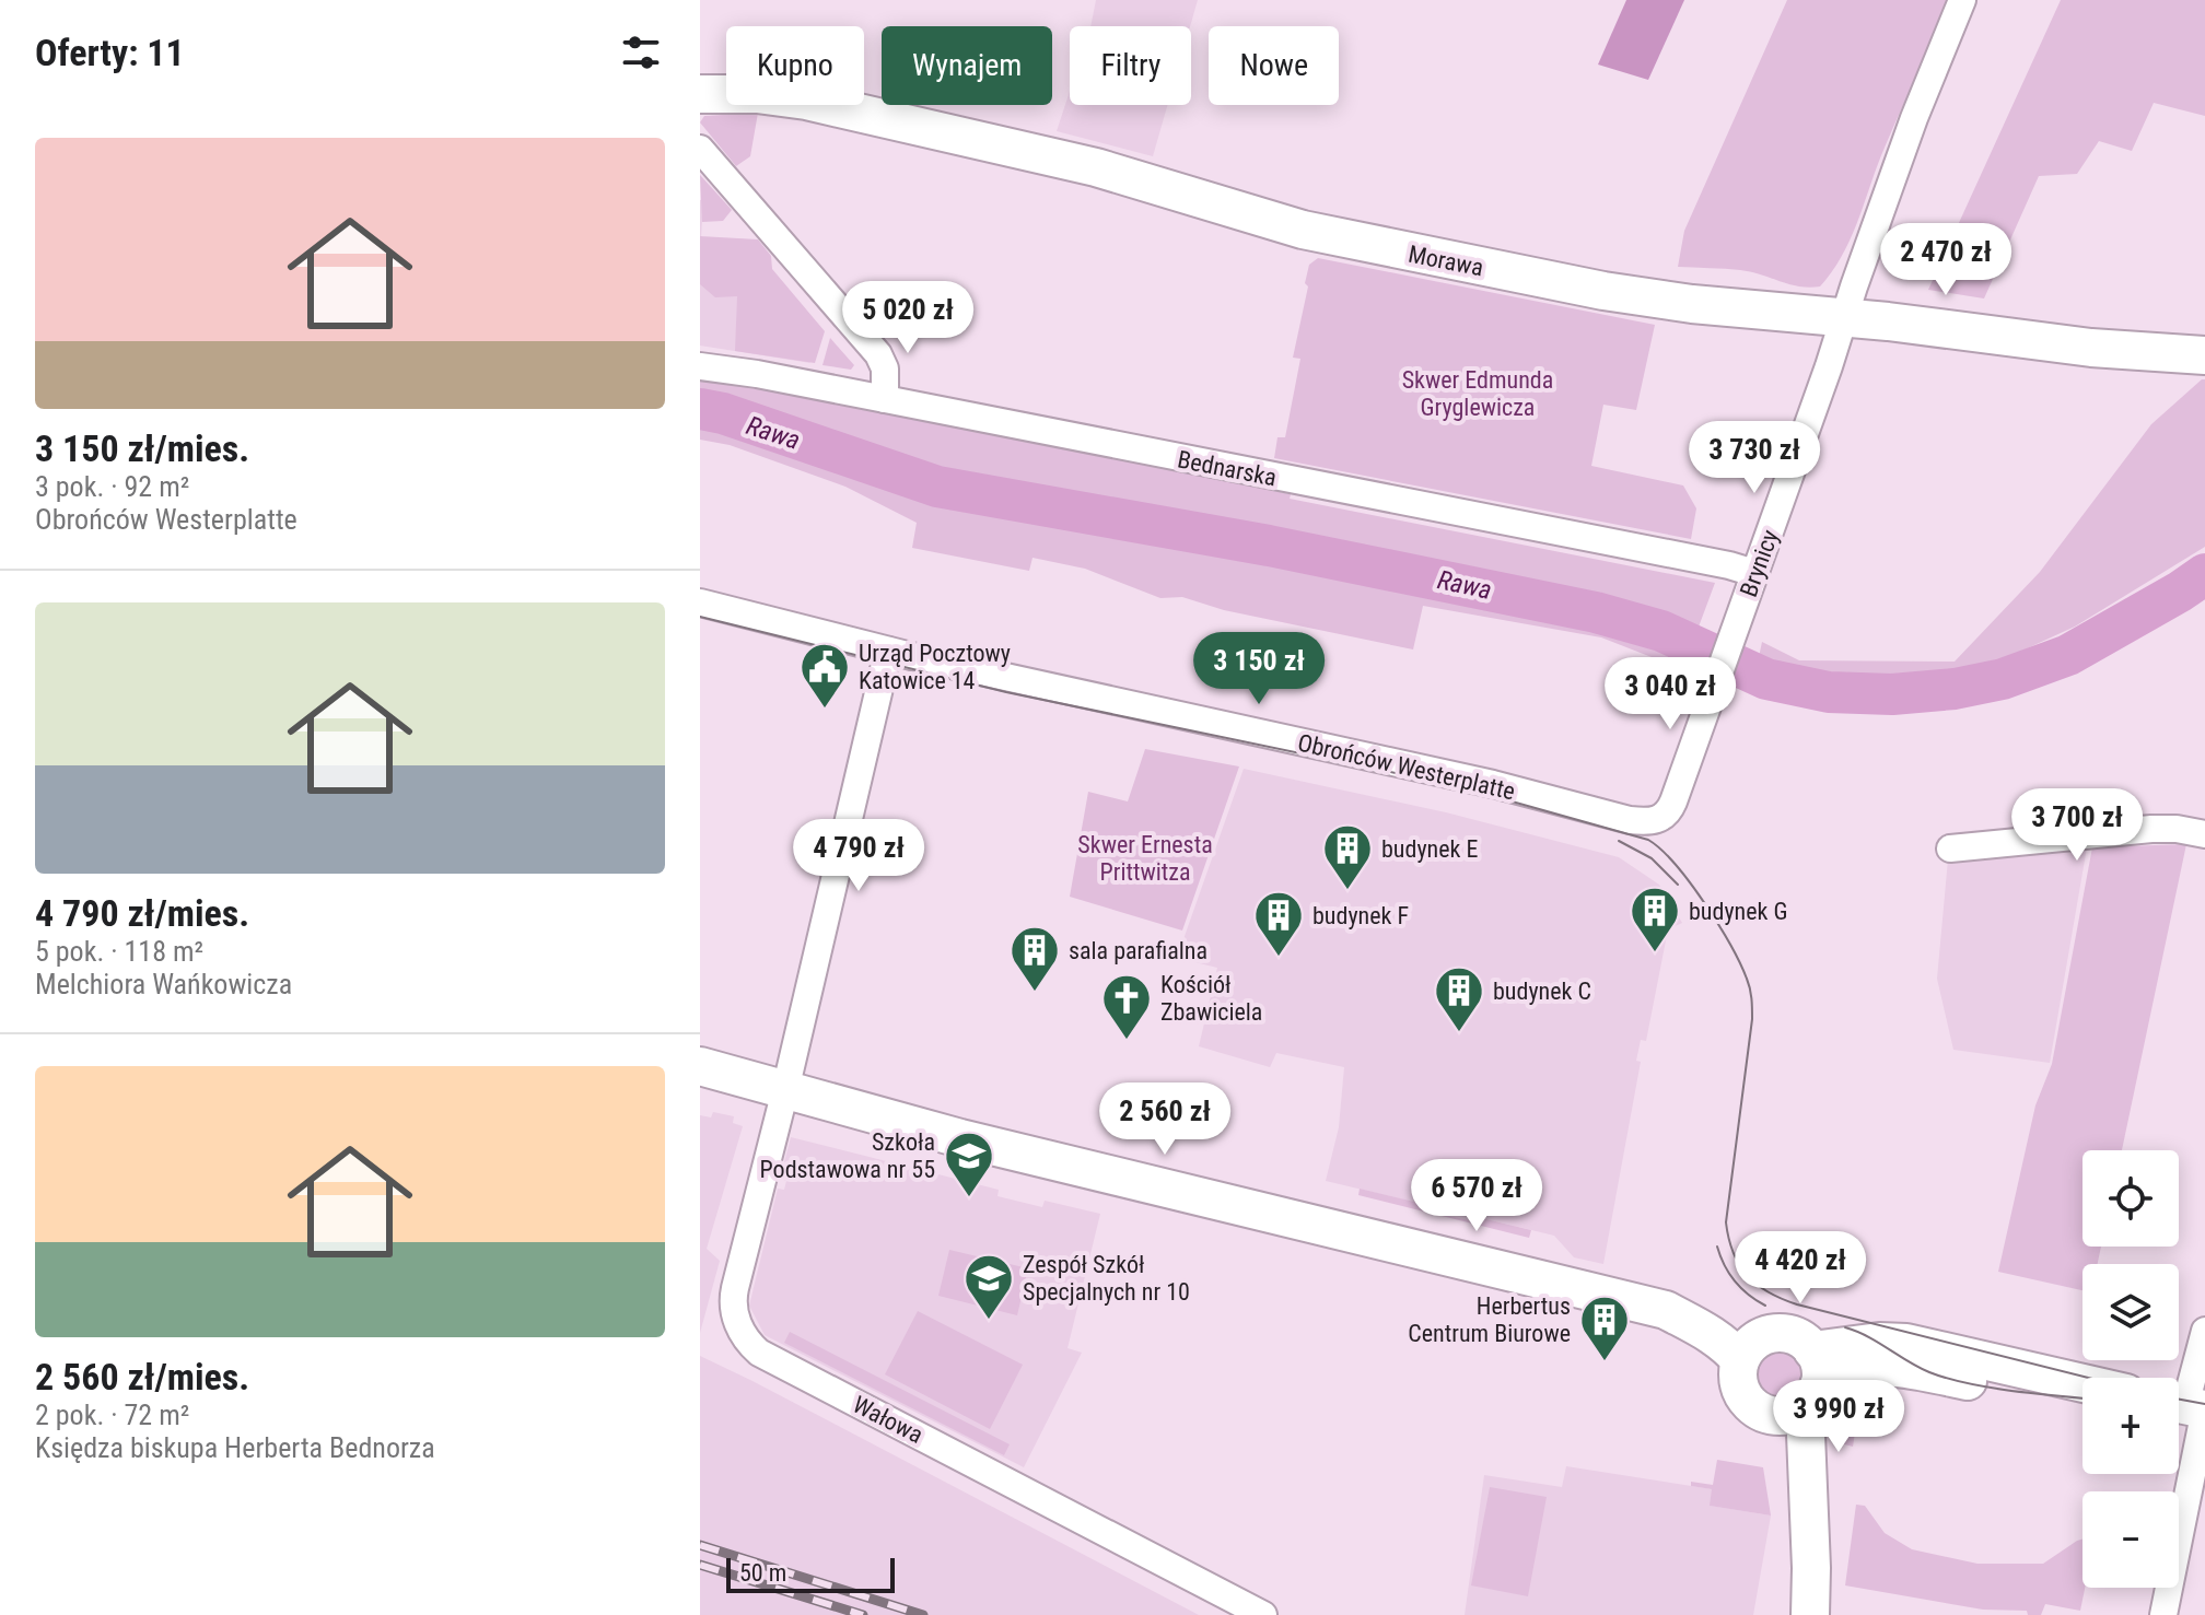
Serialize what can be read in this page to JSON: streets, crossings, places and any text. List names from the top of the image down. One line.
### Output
{"streets":{"street":["Morawa","Bednarska","Brynicy","Obrońców Westerplatte","Wałowa"]},"crossings":[["Morawa","Brynicy"],["Bednarska","Brynicy"],["Brynicy","Obrońców Westerplatte"],["Obrońców Westerplatte","Wałowa"]],"water":["Rawa"],"parks":["Skwer Edmunda Gryglewicza","Skwer Ernesta Prittwitza"],"places":{"public building":["Urząd Pocztowy Katowice 14"],"building":["budynek E","budynek G","budynek F","sala parafialna","budynek C","Herbertus Centrum Biurowe"],"church":["Kościół Zbawiciela"],"school or university":["Szkoła Podstawowa nr 55","Zespół Szkół Specjalnych nr 10"]},"scale_bar":"50 m","page":{"heading":"Oferty: 11","chip":["Kupno","Wynajem","Filtry","Nowe"],"list":[{"name":"3 150 zł/mies.","note":"3 pok. · 92 m² · Obrońców Westerplatte"},{"name":"4 790 zł/mies.","note":"5 pok. · 118 m² · Melchiora Wańkowicza"},{"name":"2 560 zł/mies.","note":"2 pok. · 72 m² · Księdza biskupa Herberta Bednorza"}],"price":["2 470 zł","5 020 zł","3 730 zł","3 150 zł","3 040 zł","3 700 zł","4 790 zł","2 560 zł","6 570 zł","4 420 zł","3 990 zł"],"map_buttons":["+","−"],"scale":"50 m"}}
